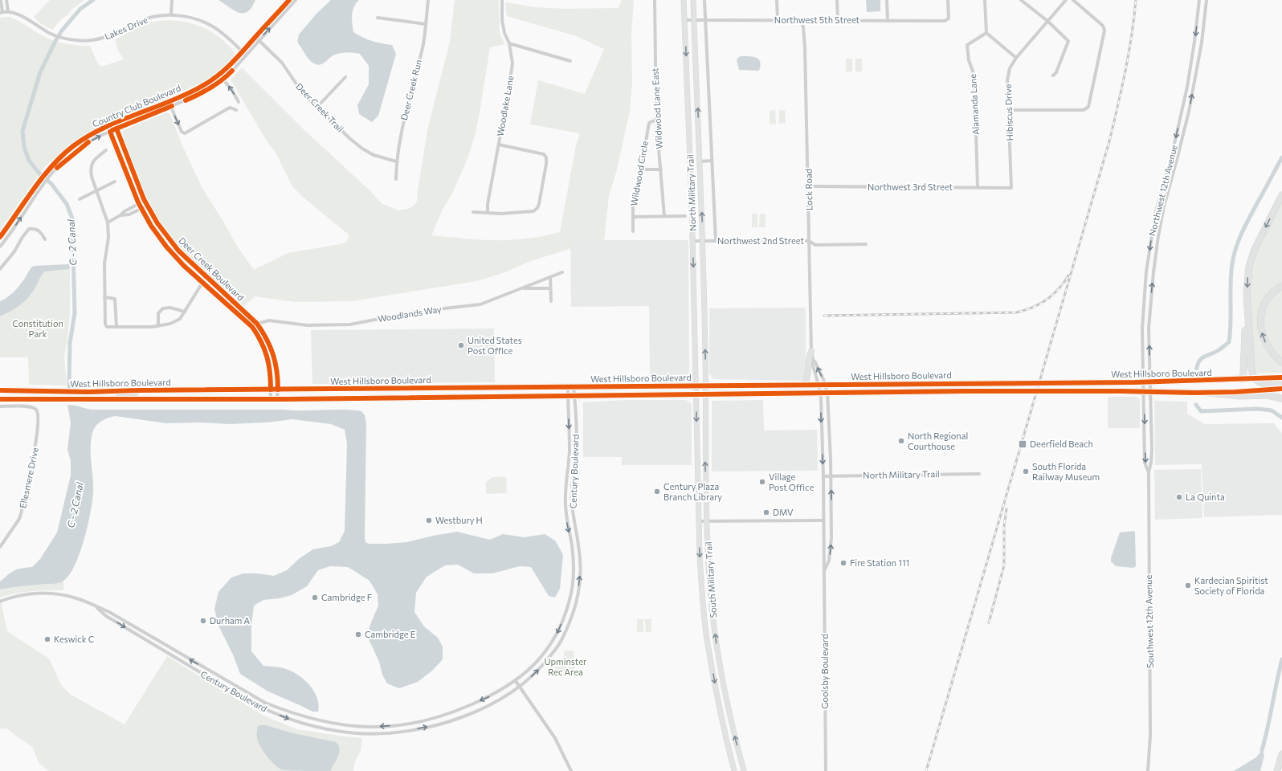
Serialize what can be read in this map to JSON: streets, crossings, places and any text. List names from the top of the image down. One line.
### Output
{"streets":{"main road":["West Hillsboro Boulevard"],"street":["Northwest 5th Street","Lakes Drive","Deer Creek Run","Alamanda Lane","Country Club Boulevard","Woodlake Lane","Deer Creek Trail","Wildwood Lane East","Hibiscus Drive","Wildwood Circle","Northwest 3rd Street","Lock Road","Northwest 12th Avenue","North Military Trail","Northwest 2nd Street","Deer Creek Boulevard","Woodlands Way","Century Boulevard","Ellesmere Drive","South Military Trail","Southwest 12th Avenue","Goolsby Boulevard"]},"crossings":[["Northwest 5th Street","Lock Road"],["Northwest 5th Street","North Military Trail"],["Lakes Drive","Country Club Boulevard"],["Deer Creek Run","Deer Creek Trail"],["Alamanda Lane","Northwest 3rd Street"],["Country Club Boulevard","Deer Creek Trail"],["Country Club Boulevard","Deer Creek Boulevard"],["Wildwood Lane East","Wildwood Circle"],["Hibiscus Drive","Northwest 3rd Street"],["Northwest 3rd Street","Lock Road"],["Lock Road","Northwest 2nd Street"],["Lock Road","West Hillsboro Boulevard"],["Lock Road","Goolsby Boulevard"],["Northwest 12th Avenue","West Hillsboro Boulevard"],["Northwest 12th Avenue","Southwest 12th Avenue"],["North Military Trail","Northwest 2nd Street"],["North Military Trail","West Hillsboro Boulevard"],["North Military Trail","South Military Trail"],["North Military Trail","Goolsby Boulevard"],["Deer Creek Boulevard","Woodlands Way"],["Deer Creek Boulevard","West Hillsboro Boulevard"],["West Hillsboro Boulevard","Century Boulevard"],["West Hillsboro Boulevard","South Military Trail"],["West Hillsboro Boulevard","Southwest 12th Avenue"],["West Hillsboro Boulevard","Goolsby Boulevard"]],"water":["C - 2 Canal"],"parks":["Constitution Park","Upminster Rec Area"],"places":{"other":["United States Post Office","North Regional Courthouse","South Florida Railway Museum","Village Post Office","Century Plaza Branch Library","La Quinta","DMV","Westbury H","Fire Station 111","Kardecian Spiritist Society of Florida","Cambridge F","Durham A","Cambridge E","Keswick C"],"transit":["Deerfield Beach"]}}
